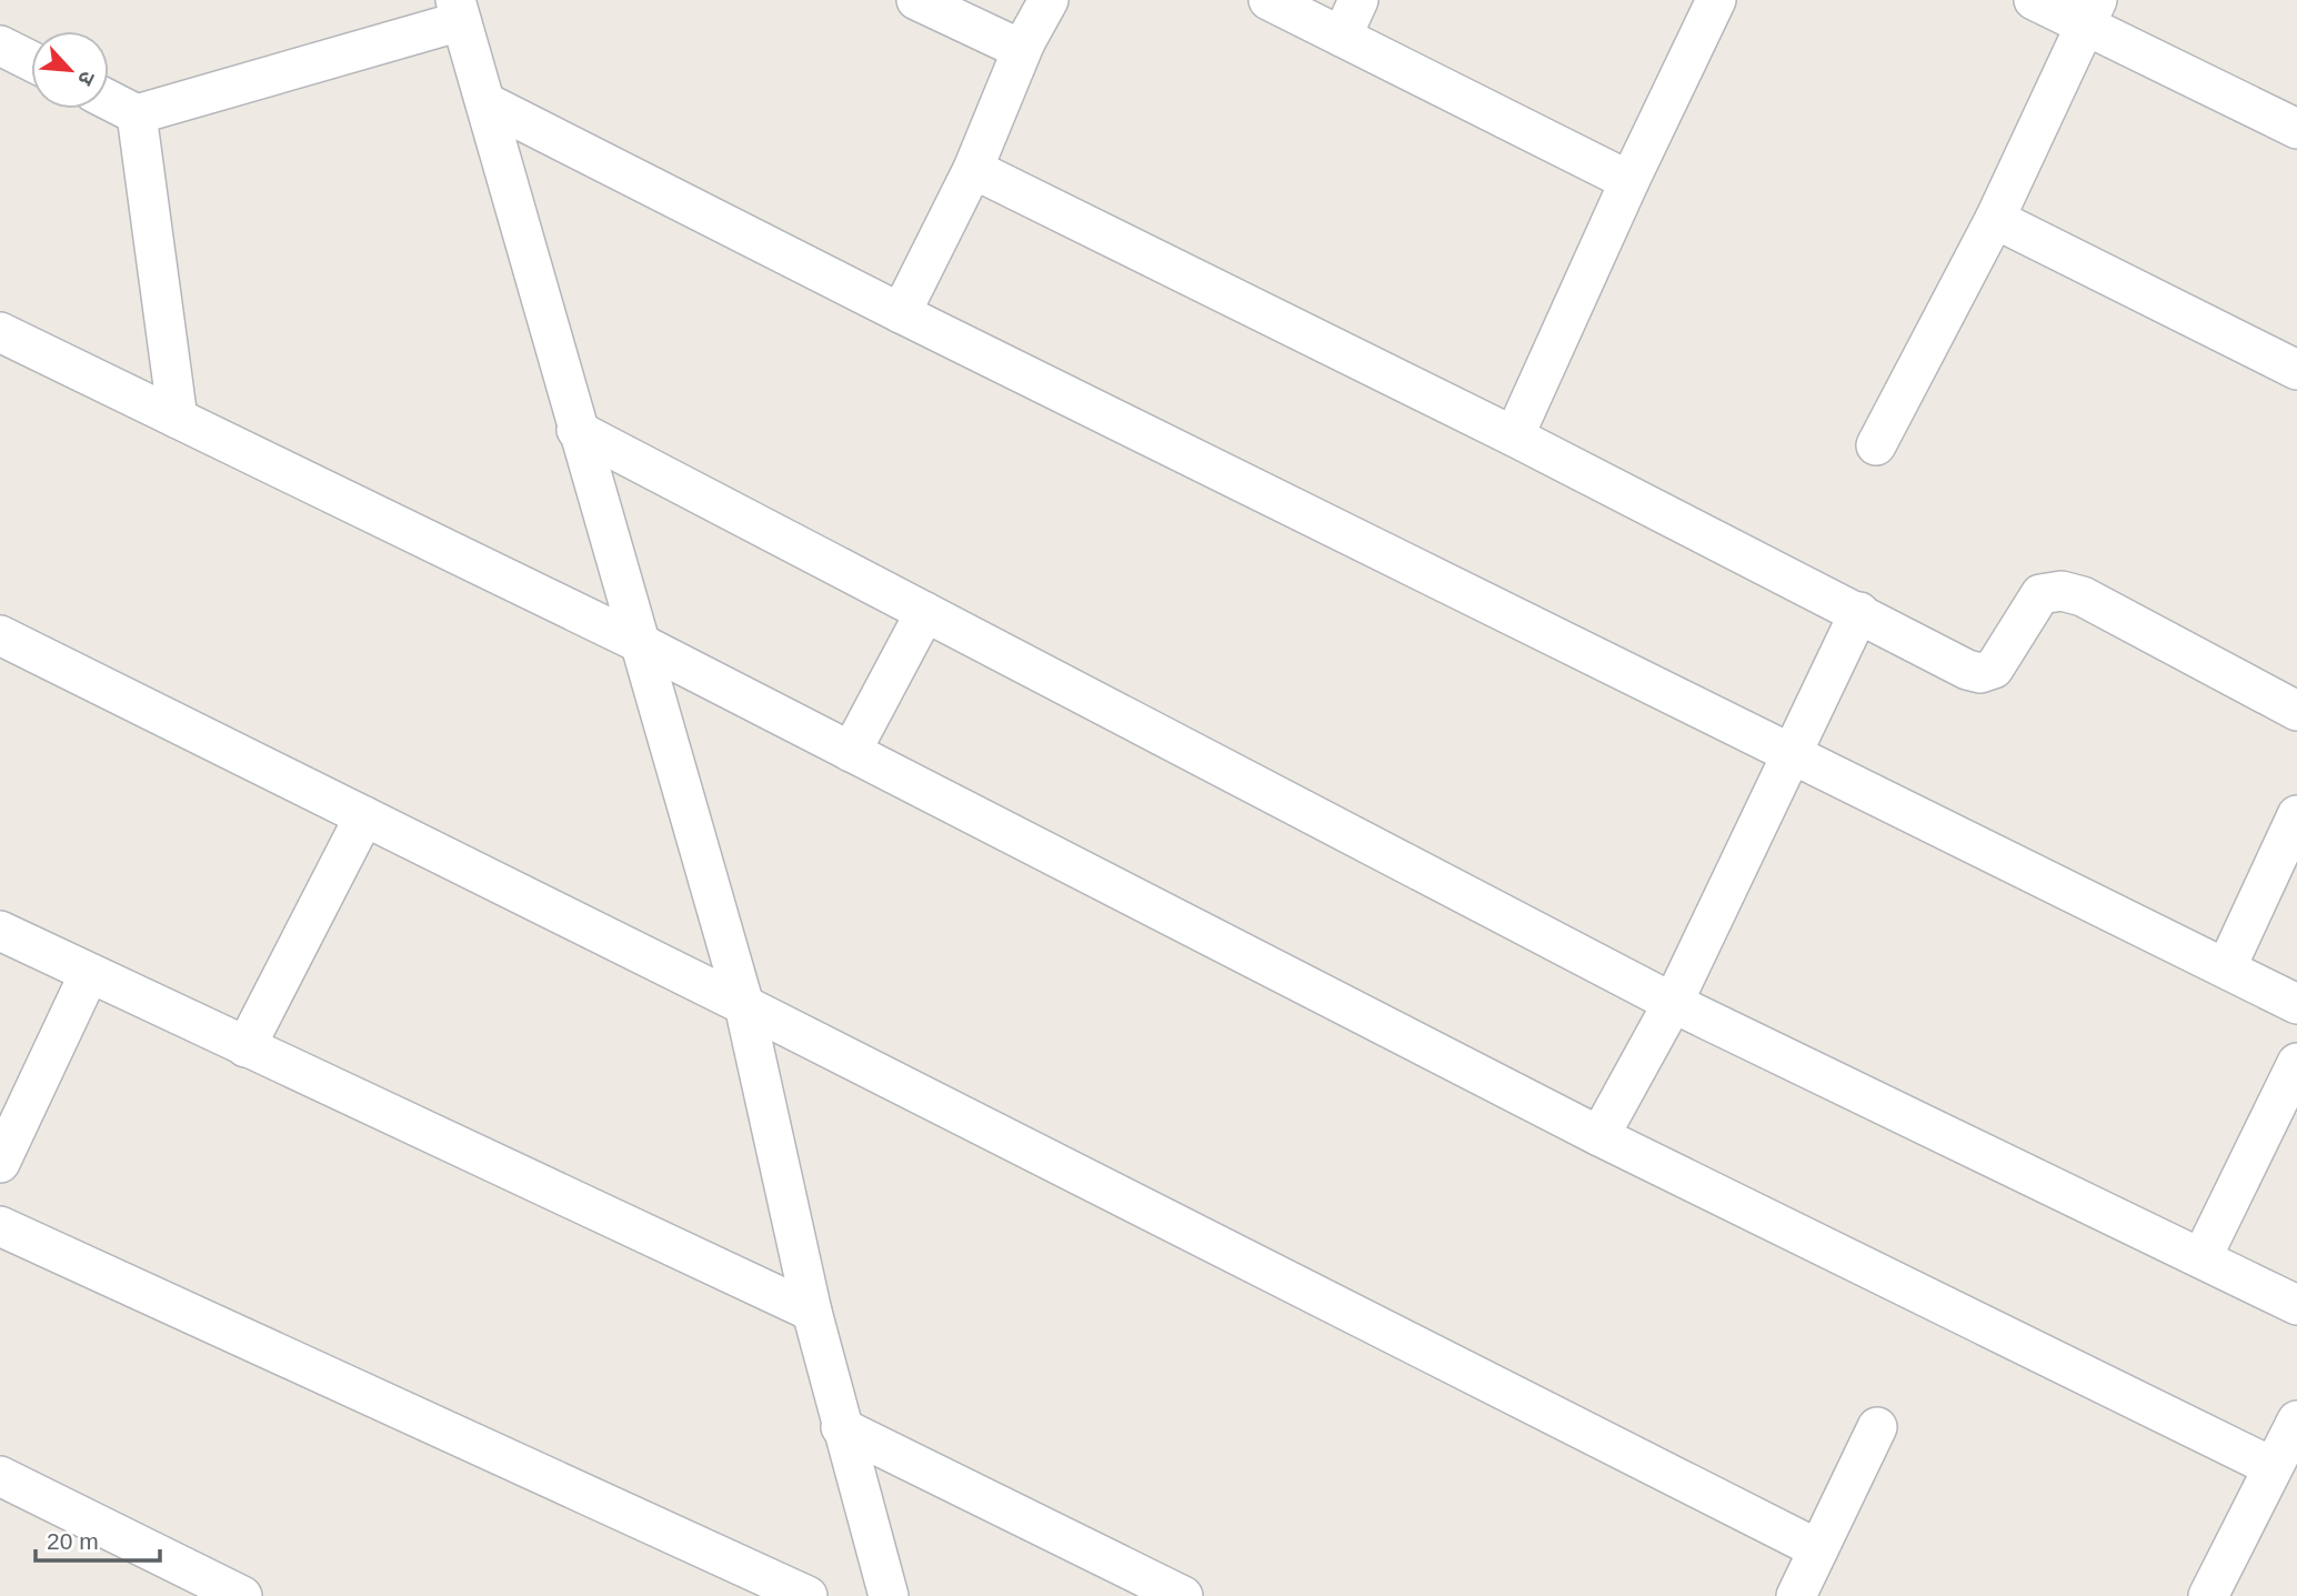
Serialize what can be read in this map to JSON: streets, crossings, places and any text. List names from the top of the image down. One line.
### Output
{"scale_bar":"20 m","north":"bottom right"}
